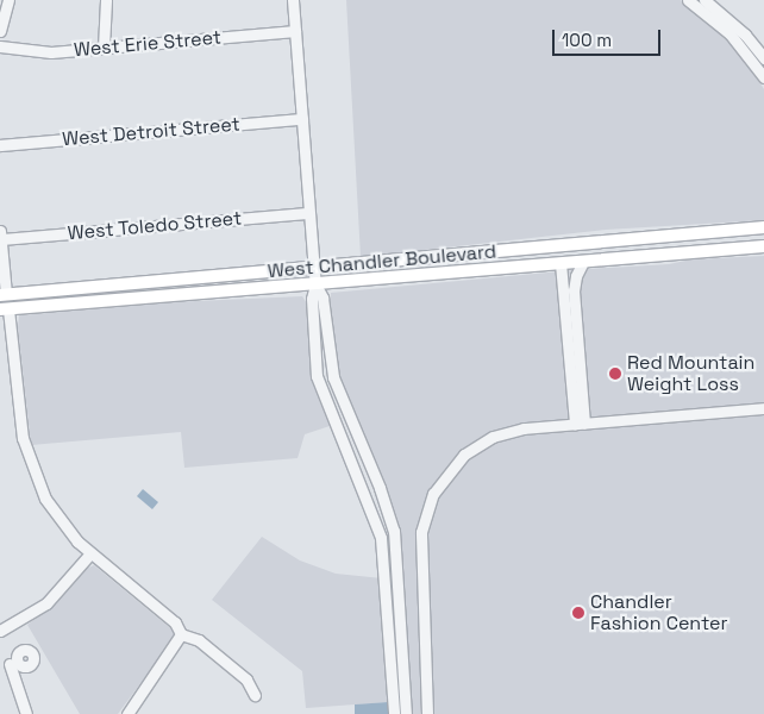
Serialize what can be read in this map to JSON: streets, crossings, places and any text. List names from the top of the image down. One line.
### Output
{"streets":{"main road":["West Chandler Boulevard"],"street":["West Erie Street","West Detroit Street","West Toledo Street"]},"places":["Red Mountain Weight Loss","Chandler Fashion Center"],"scale_bar":"100 m"}
